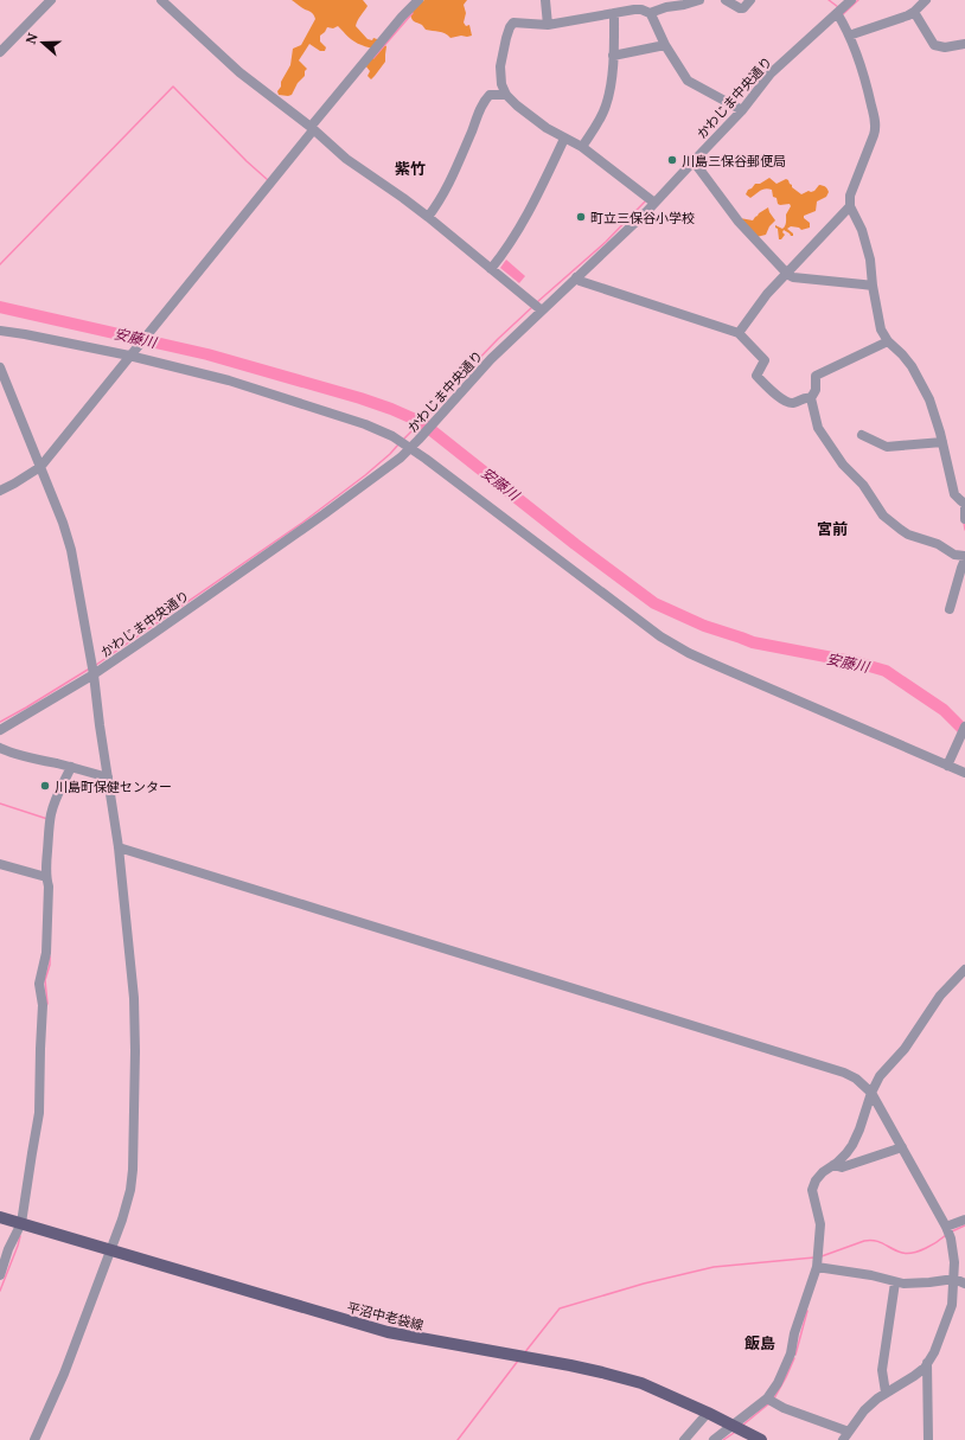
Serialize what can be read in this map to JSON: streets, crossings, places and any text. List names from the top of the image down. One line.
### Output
{"streets":{"main road":["平沼中老袋線"],"street":["かわじま中央通り"]},"districts":["紫竹","宮前","飯島"],"water":["安藤川"],"places":["川島三保谷郵便局","町立三保谷小学校","川島町保健センター"],"north":"left"}
